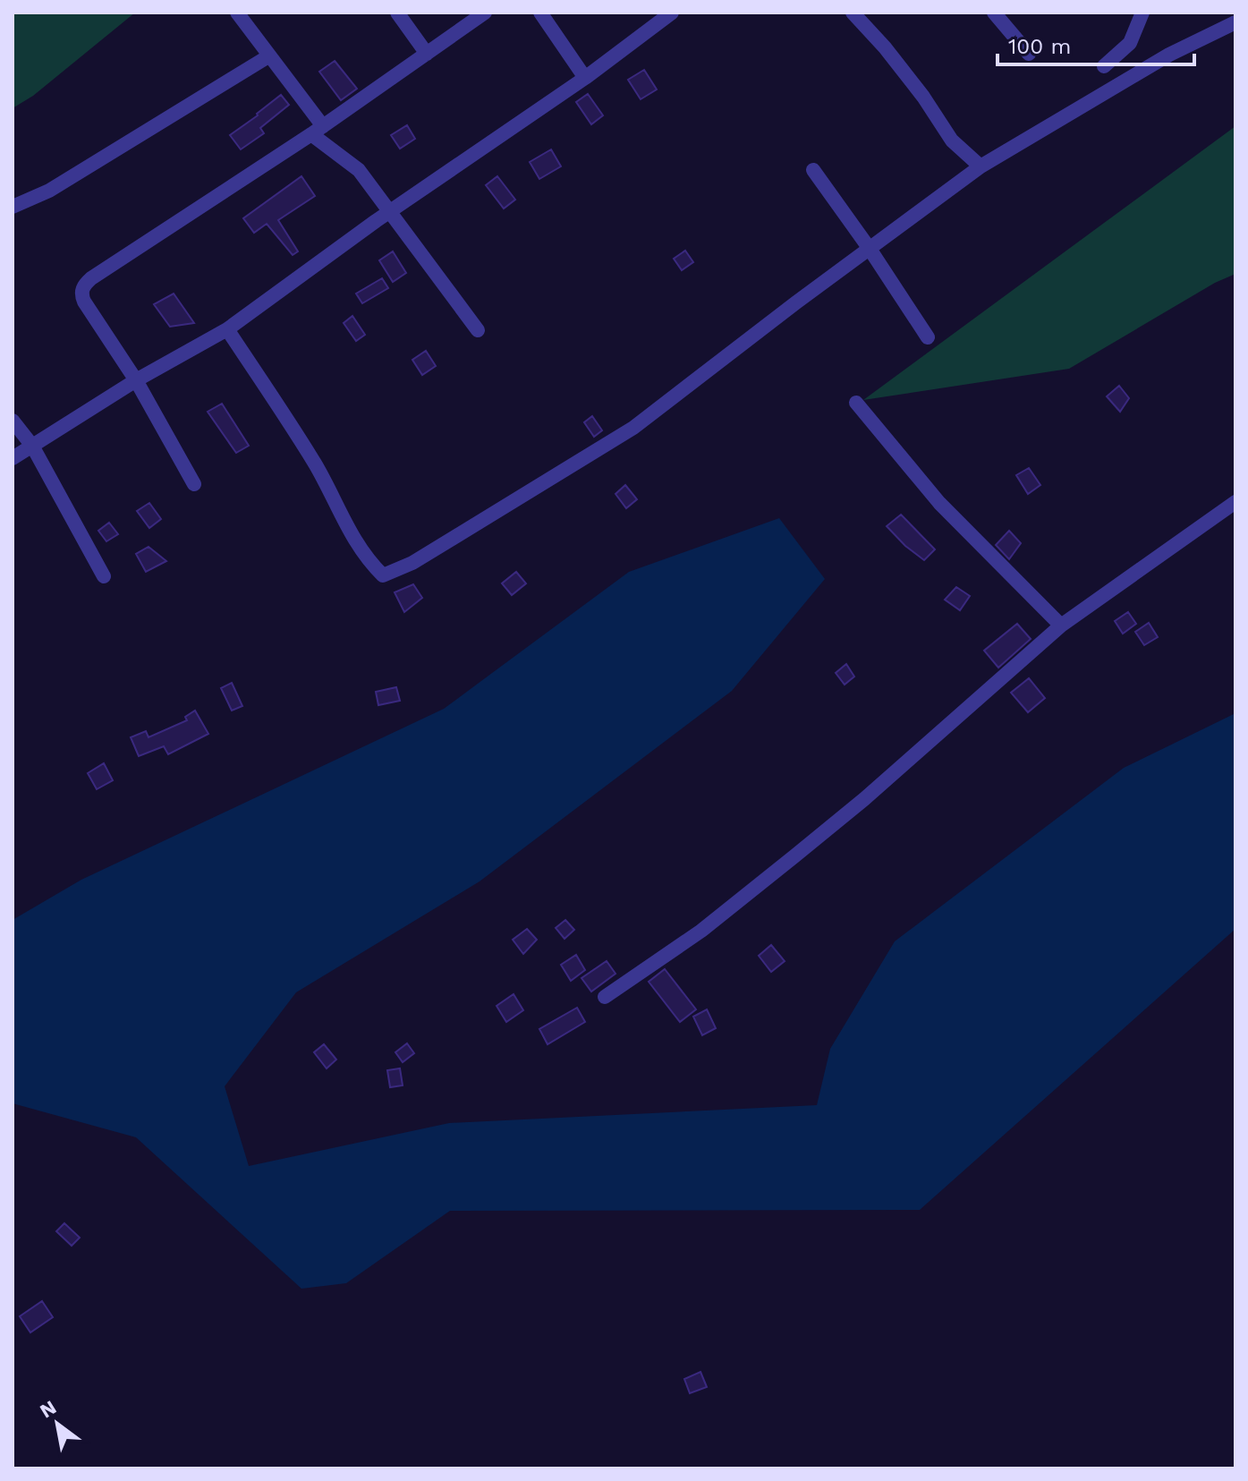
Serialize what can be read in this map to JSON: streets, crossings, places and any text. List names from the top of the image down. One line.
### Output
{"scale_bar":"100 m","north":"top left"}
